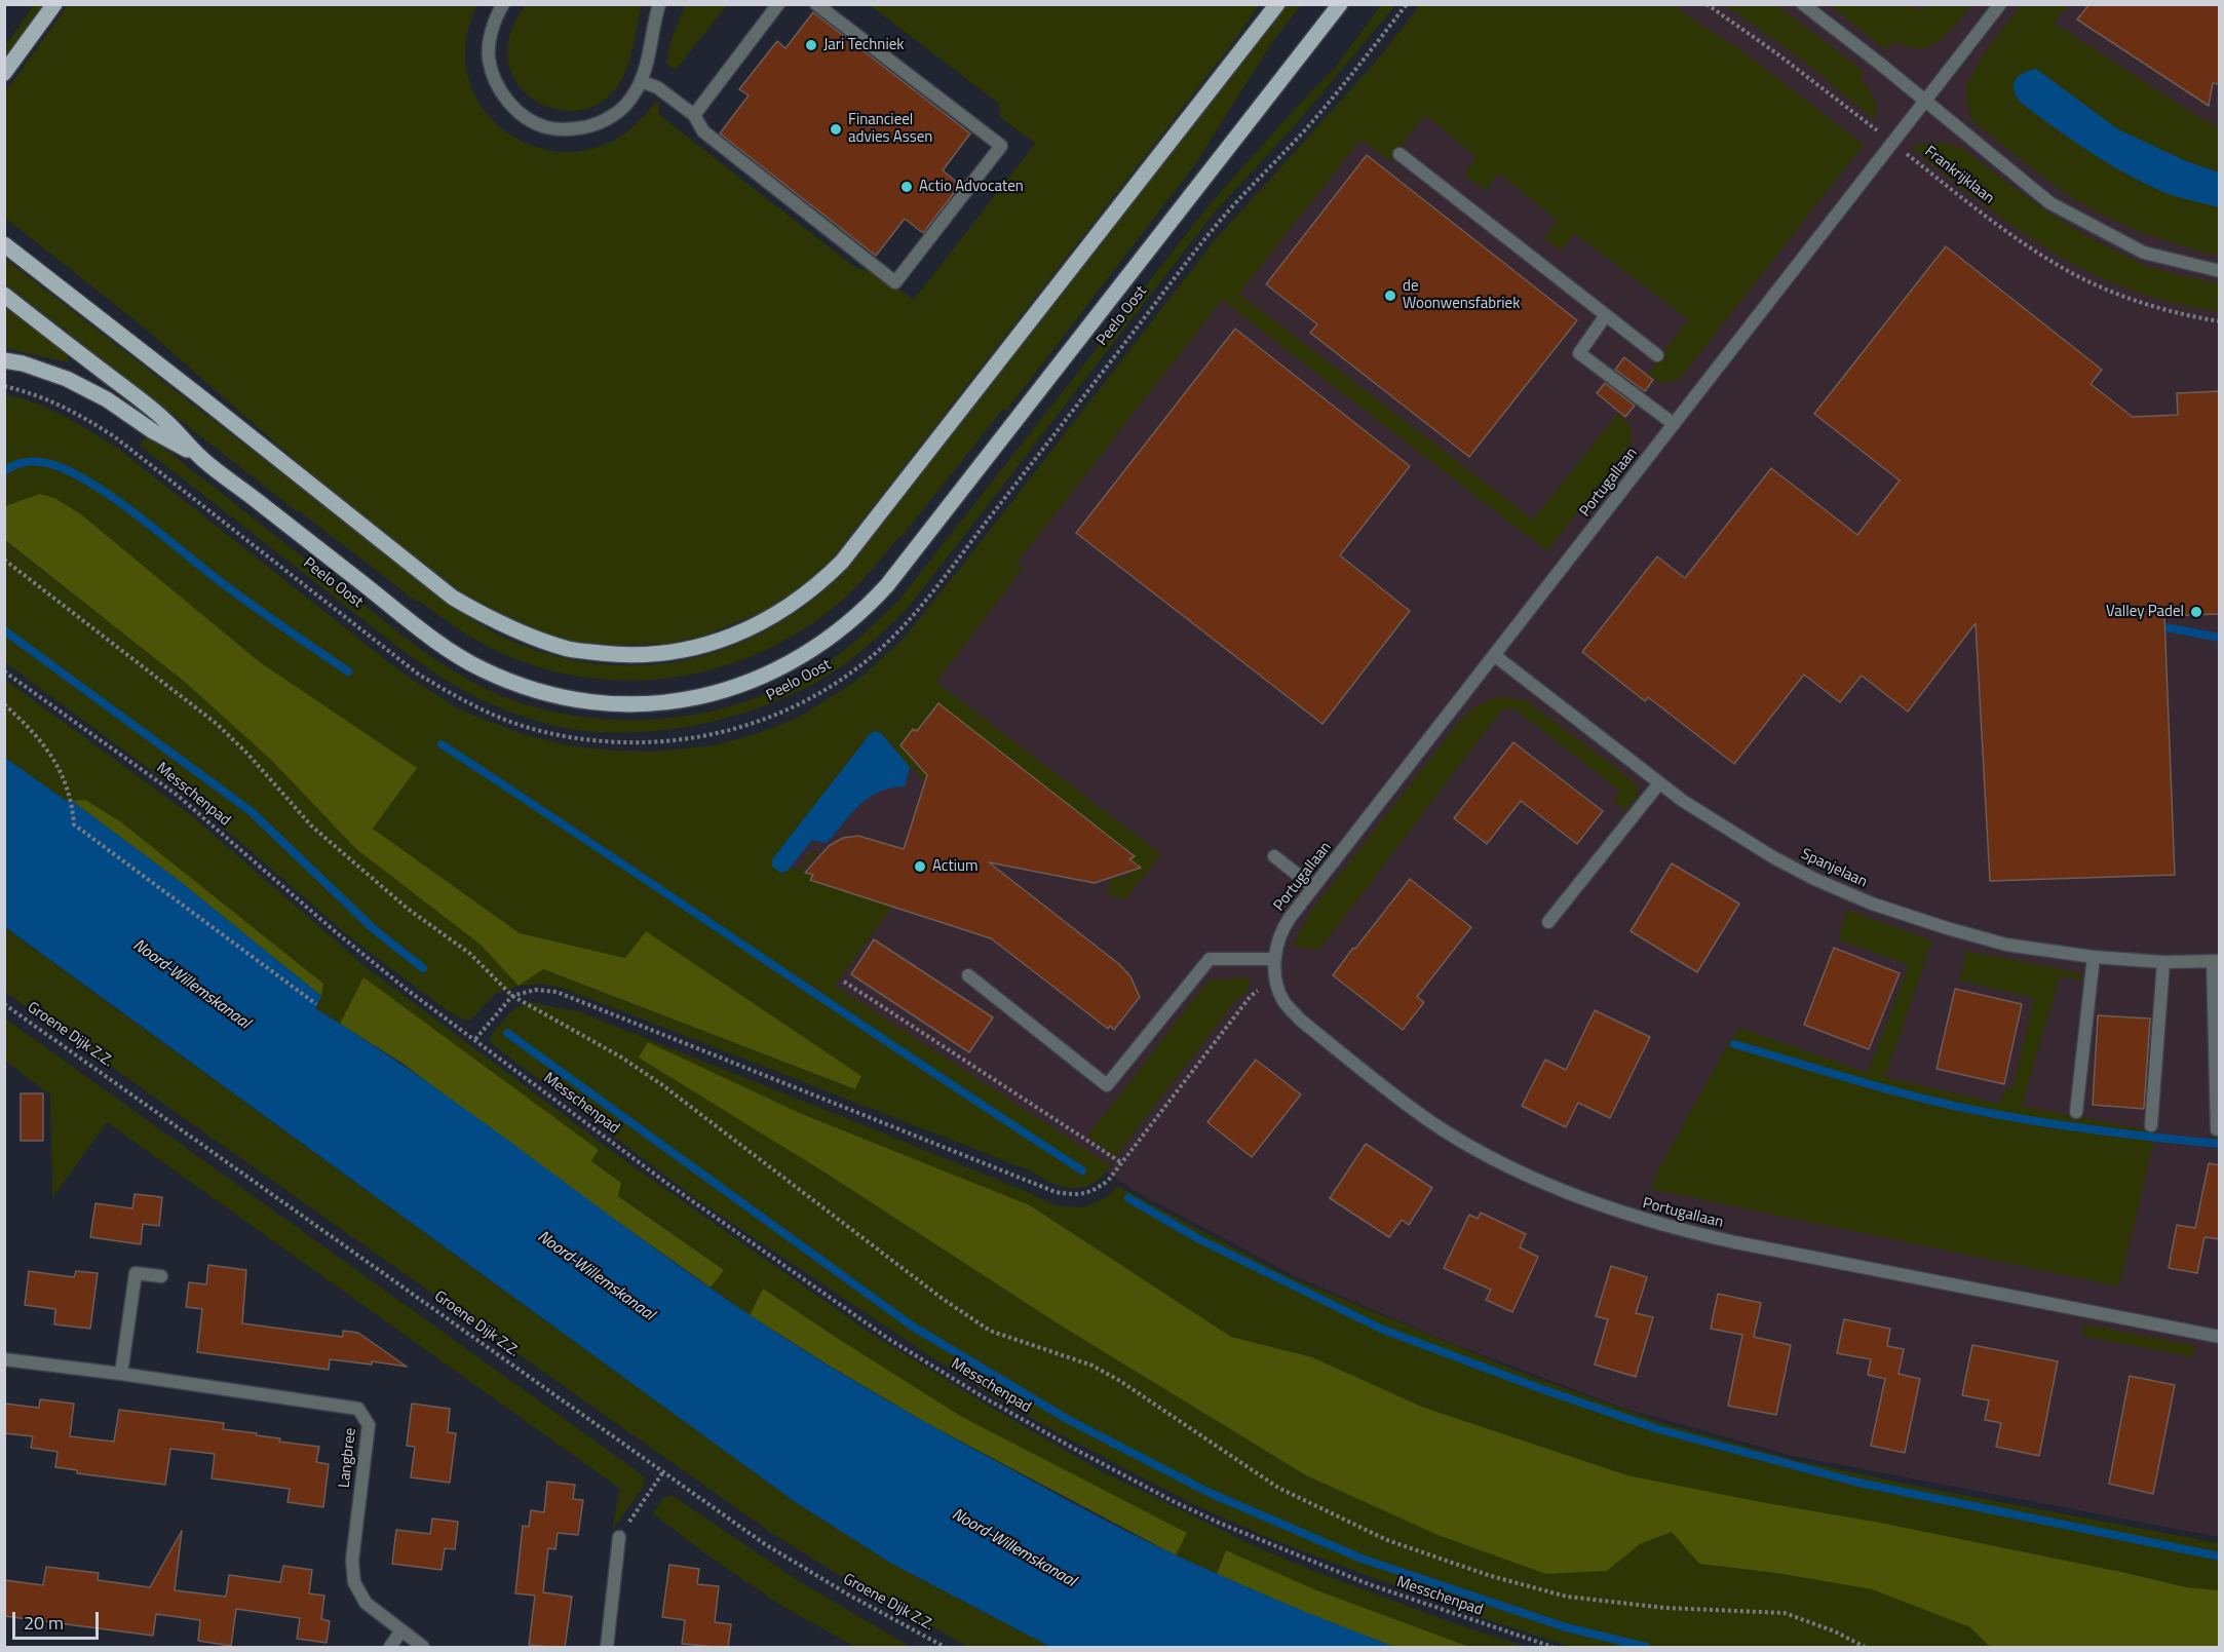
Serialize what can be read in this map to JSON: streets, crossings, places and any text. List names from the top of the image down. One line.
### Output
{"streets":{"main road":["Peelo Oost"],"street":["Portugallaan","Spanjelaan","Langbree"],"path":["Frankrijklaan","Messchenpad","Groene Dijk Z.Z."]},"crossings":[["Frankrijklaan","Portugallaan"],["Portugallaan","Spanjelaan"]],"water":["Noord-Willemskanaal"],"places":["Jari Techniek","Financieel advies Assen","Actio Advocaten","de Woonwensfabriek","Valley Padel","Actium"],"scale_bar":"20 m"}
